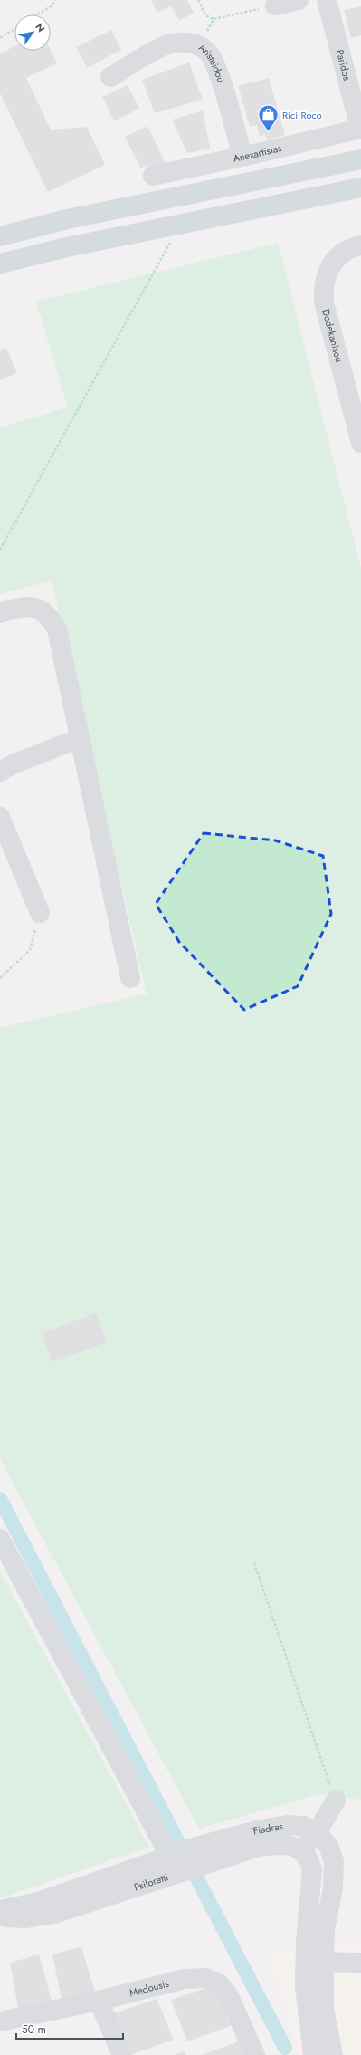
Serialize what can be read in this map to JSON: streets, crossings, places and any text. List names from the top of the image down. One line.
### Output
{"streets":{"street":["Paridos","Aristeidou","Anexartisias","Dodekanisou","Fiadras","Psiloretti","Medousis"]},"crossings":[["Paridos","Anexartisias"],["Aristeidou","Anexartisias"],["Fiadras","Psiloretti"]],"places":{"shop":["Rici Roco"]},"scale_bar":"50 m","north":"top right"}
